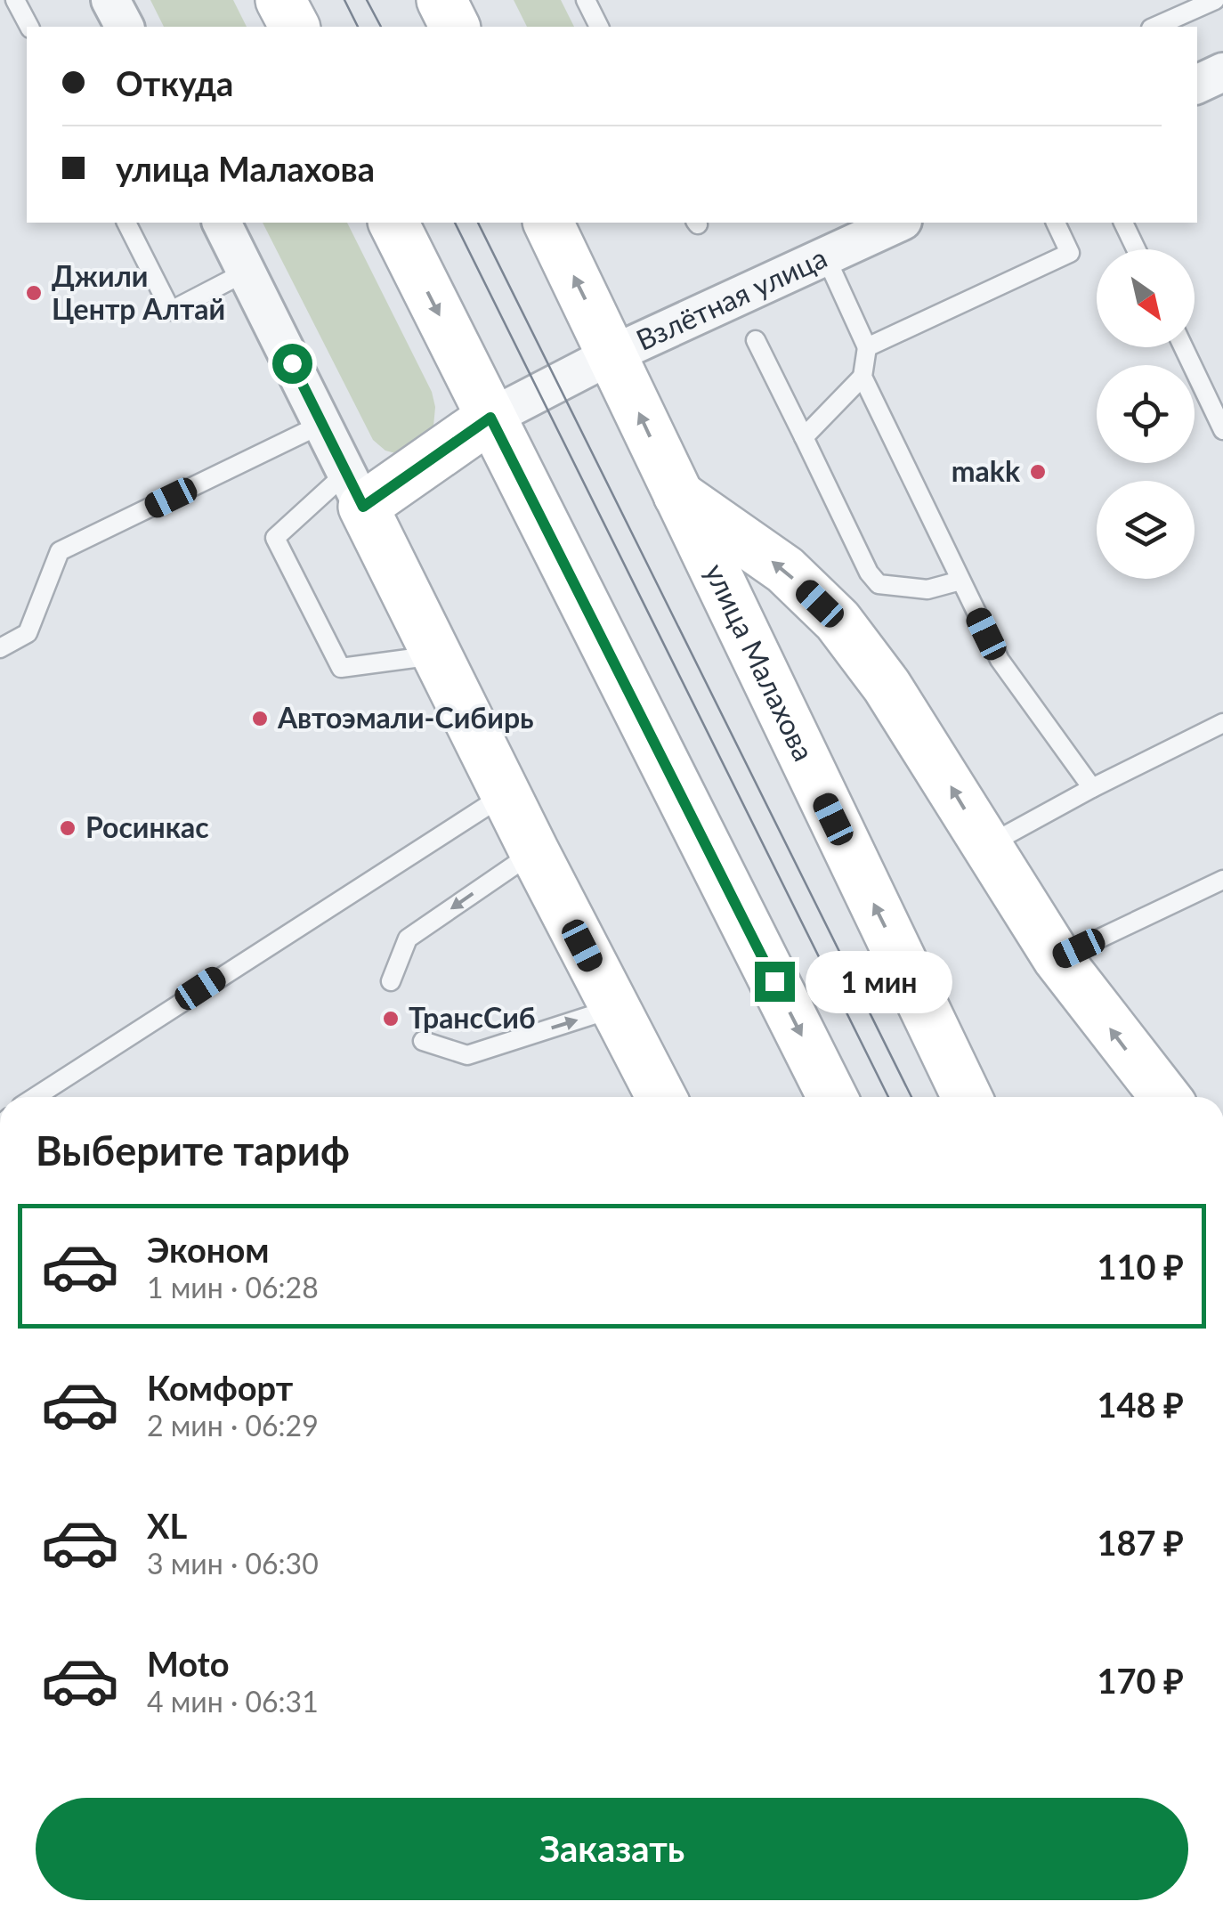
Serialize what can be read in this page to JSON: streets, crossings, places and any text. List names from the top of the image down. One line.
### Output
{"streets":{"main road":["улица Малахова"],"street":["Взлётная улица"]},"crossings":[["Взлётная улица","улица Малахова"]],"places":["Джили Центр Алтай","makk","Автоэмали-Сибирь","Росинкас","ТрансСиб"],"north":"bottom right","page":{"banner":["Откуда","улица Малахова"],"bubble":"1 мин","heading":"Выберите тариф","list":[{"name":"Эконом","note":"1 мин · 06:28","value":"110 ₽"},{"name":"Комфорт","note":"2 мин · 06:29","value":"148 ₽"},{"name":"XL","note":"3 мин · 06:30","value":"187 ₽"},{"name":"Moto","note":"4 мин · 06:31","value":"170 ₽"}],"buttons":"Заказать"}}
